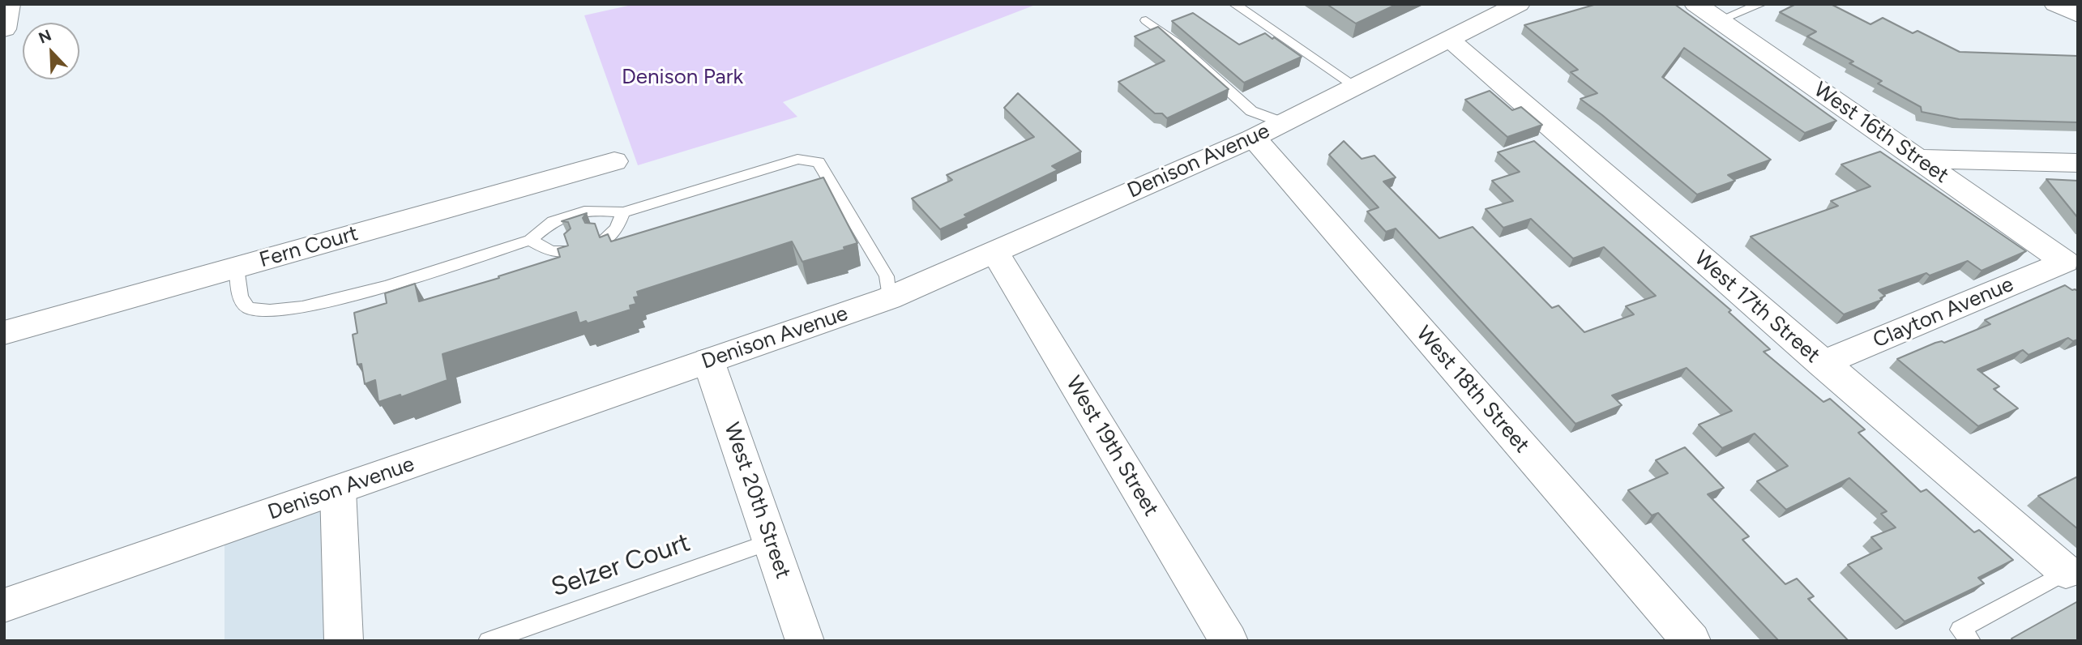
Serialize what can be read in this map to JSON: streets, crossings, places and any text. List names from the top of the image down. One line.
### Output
{"streets":{"street":["West 16th Street","Denison Avenue","Fern Court","West 17th Street","Clayton Avenue","West 18th Street","West 19th Street","West 20th Street"],"lane":["Selzer Court"]},"crossings":[["West 16th Street","Clayton Avenue"],["Denison Avenue","West 17th Street"],["Denison Avenue","West 18th Street"],["Denison Avenue","West 19th Street"],["Denison Avenue","West 20th Street"],["West 17th Street","Clayton Avenue"],["West 20th Street","Selzer Court"]],"parks":["Denison Park"],"north":"top left"}
